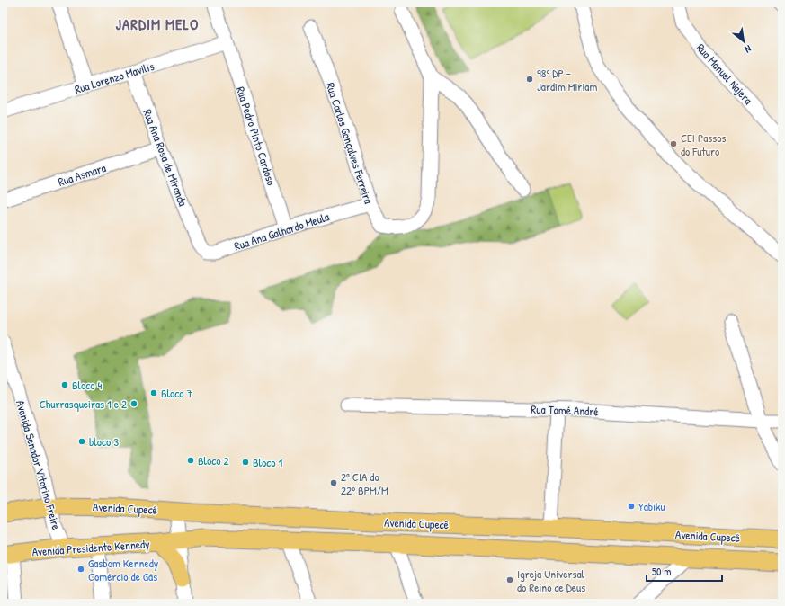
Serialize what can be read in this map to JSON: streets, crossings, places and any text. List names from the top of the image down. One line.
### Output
{"streets":{"main road":["Avenida Cupecê","Avenida Presidente Kennedy"],"street":["Rua Manuel Najera","Rua Lorenzo Mavilis","Rua Pedro Pinto Cardoso","Rua Carlos Gonçalves Ferreira","Rua Ana Rosa de Miranda","Rua Asmara","Rua Ana Galhardo Meula","Rua Tomé André","Avenida Senador Vitorino Freire"]},"crossings":[["Rua Lorenzo Mavilis","Rua Pedro Pinto Cardoso"],["Rua Lorenzo Mavilis","Rua Ana Rosa de Miranda"],["Rua Pedro Pinto Cardoso","Rua Ana Galhardo Meula"],["Rua Carlos Gonçalves Ferreira","Rua Ana Galhardo Meula"],["Rua Ana Rosa de Miranda","Rua Asmara"],["Rua Ana Rosa de Miranda","Rua Ana Galhardo Meula"],["Avenida Senador Vitorino Freire","Avenida Cupecê"],["Avenida Senador Vitorino Freire","Avenida Presidente Kennedy"],["Avenida Cupecê","Avenida Presidente Kennedy"]],"districts":["JARDIM MELO"],"places":["98º DP - Jardim Miriam","CEI Passos do Futuro","Bloco 4","Bloco 7","Churrasqueiras 1 e 2","bloco 3","Bloco 2","Bloco 1","2ª CIA do 22º BPM/M","Yabiku","Gasbom Kennedy Comércio de Gás","Igreja Universal do Reino de Deus"],"scale_bar":"50 m","north":"bottom right"}
